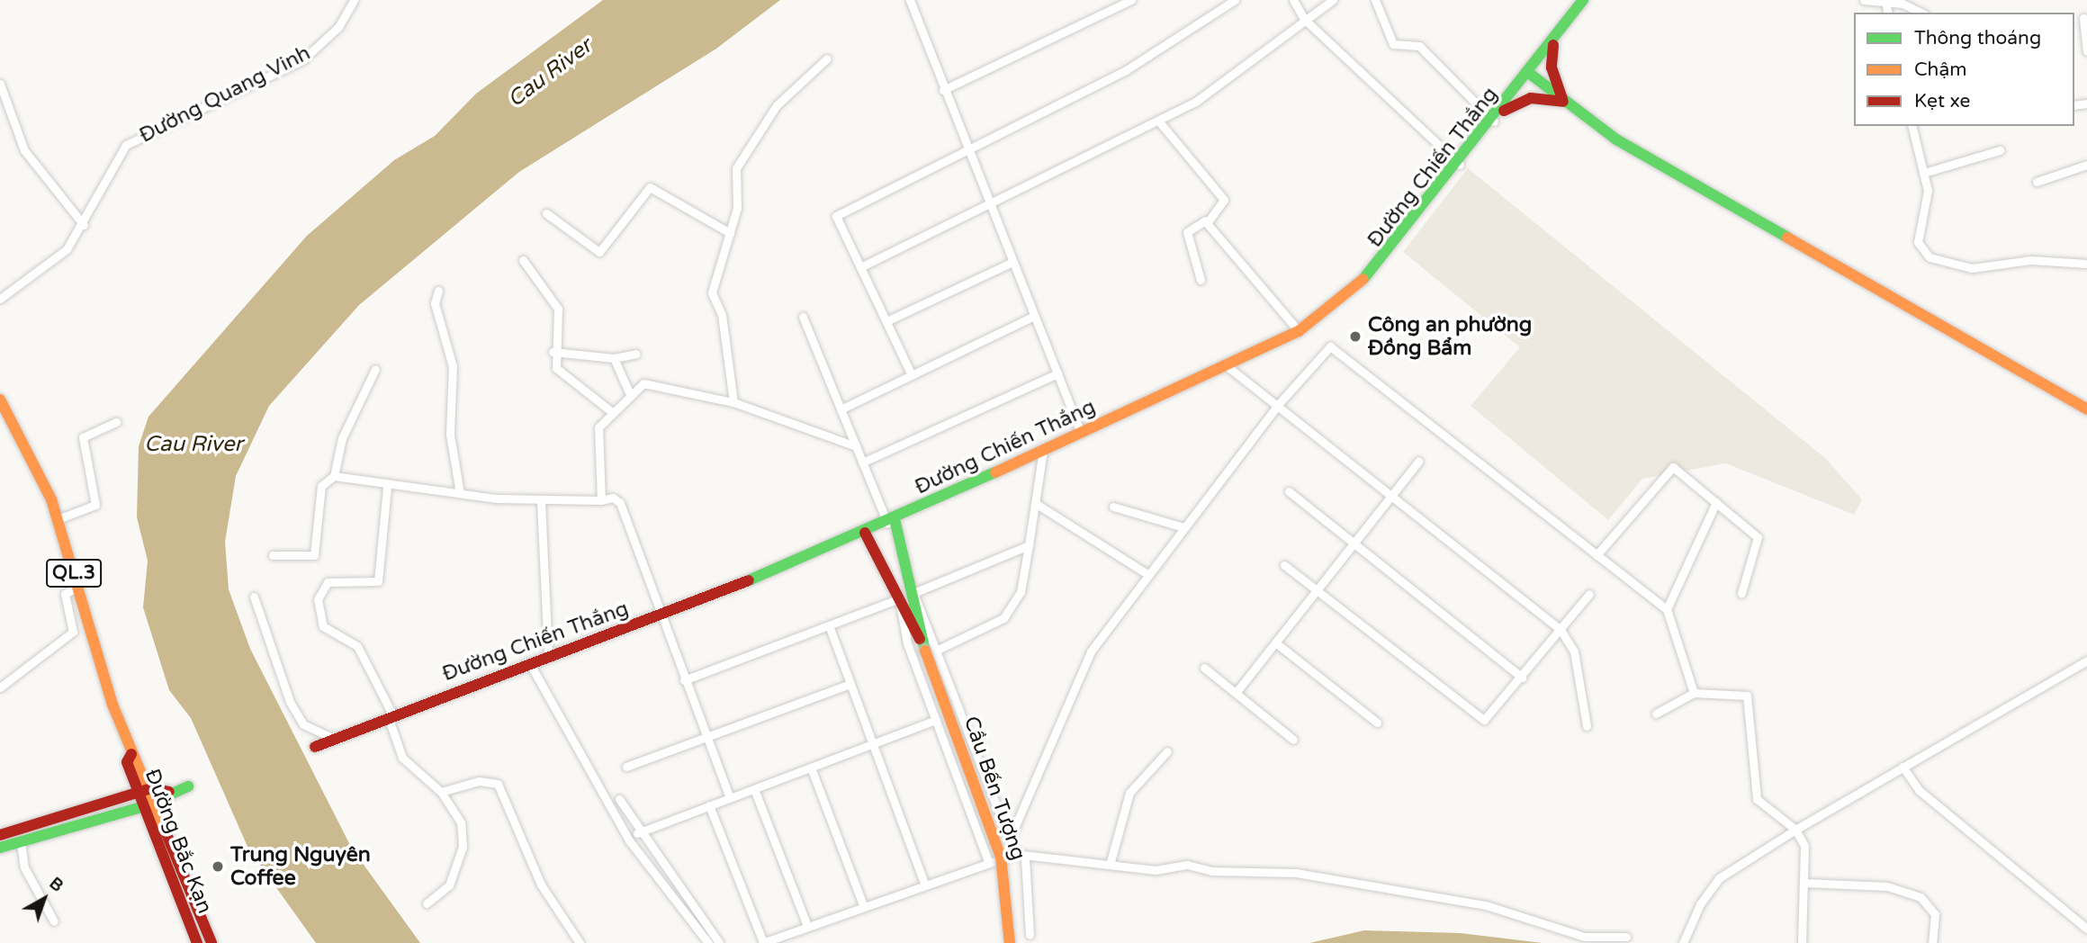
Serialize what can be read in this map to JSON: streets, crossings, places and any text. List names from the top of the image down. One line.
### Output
{"streets":{"main road":["Đường Chiến Thắng","QL.3","Cầu Bến Tượng","Đường Bắc Kạn"],"street":["Đường Quang Vinh"]},"water":["Cau River"],"places":["Công an phường Đồng Bẩm","Trung Nguyên Coffee"],"legend":["Thông thoáng","Chậm","Kẹt xe"],"north":"top right"}
